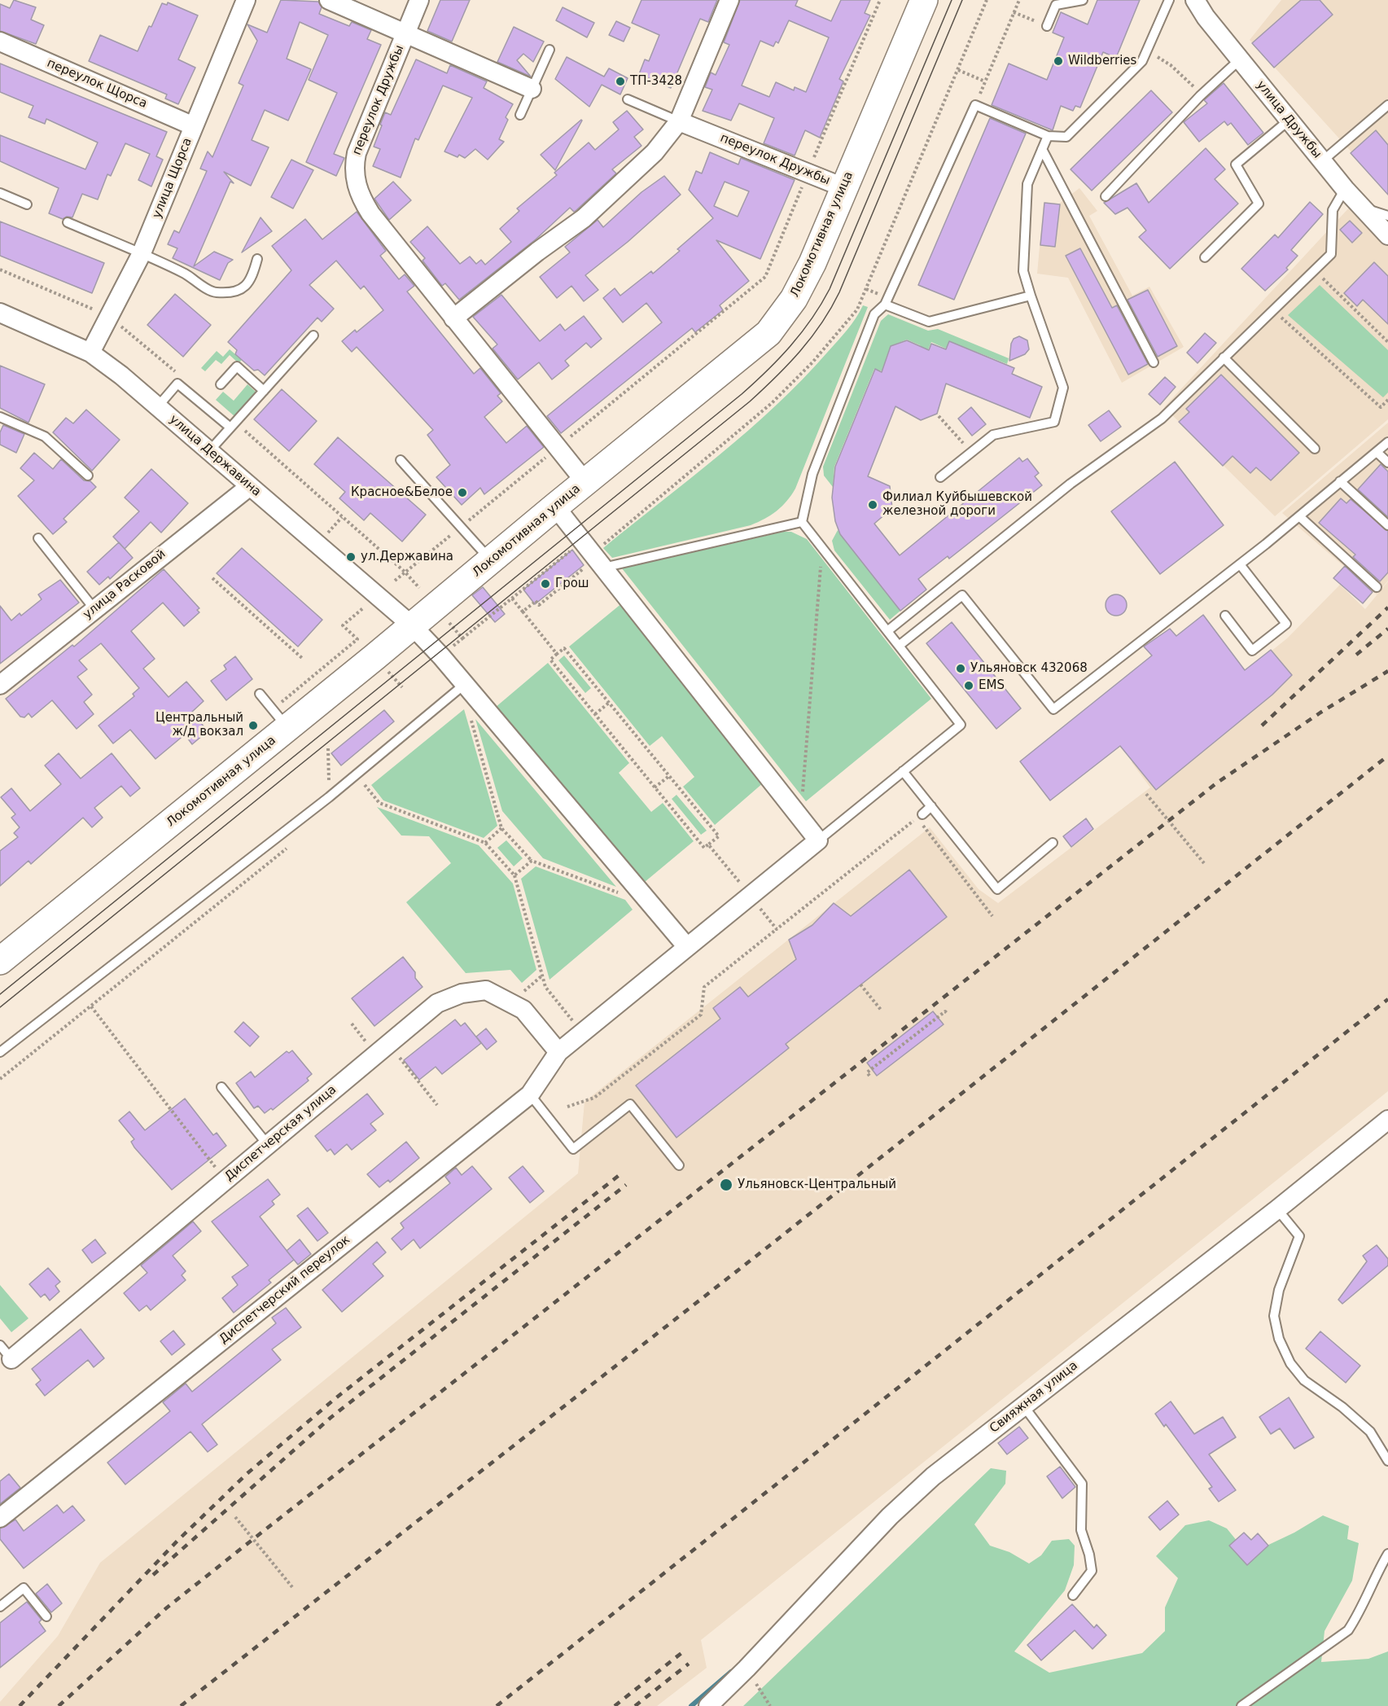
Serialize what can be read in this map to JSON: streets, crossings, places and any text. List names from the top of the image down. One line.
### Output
{"streets":{"main road":["Локомотивная улица"],"street":["переулок Щорса","переулок Дружбы","улица Дружбы","улица Щорса","улица Державина","улица Расковой","Диспетчерская улица","Диспетчерский переулок","Свияжная улица"]},"crossings":[["переулок Щорса","улица Щорса"],["переулок Дружбы","Локомотивная улица"],["улица Щорса","улица Державина"],["Локомотивная улица","улица Державина"],["улица Державина","улица Расковой"],["улица Державина","Диспетчерский переулок"],["Диспетчерская улица","Диспетчерский переулок"]],"places":["Wildberries","ТП-3428","Красное&Белое","Филиал Куйбышевской железной дороги","ул.Державина","Грош","Ульяновск 432068","EMS","Центральный ж/д вокзал","Ульяновск-Центральный"]}
